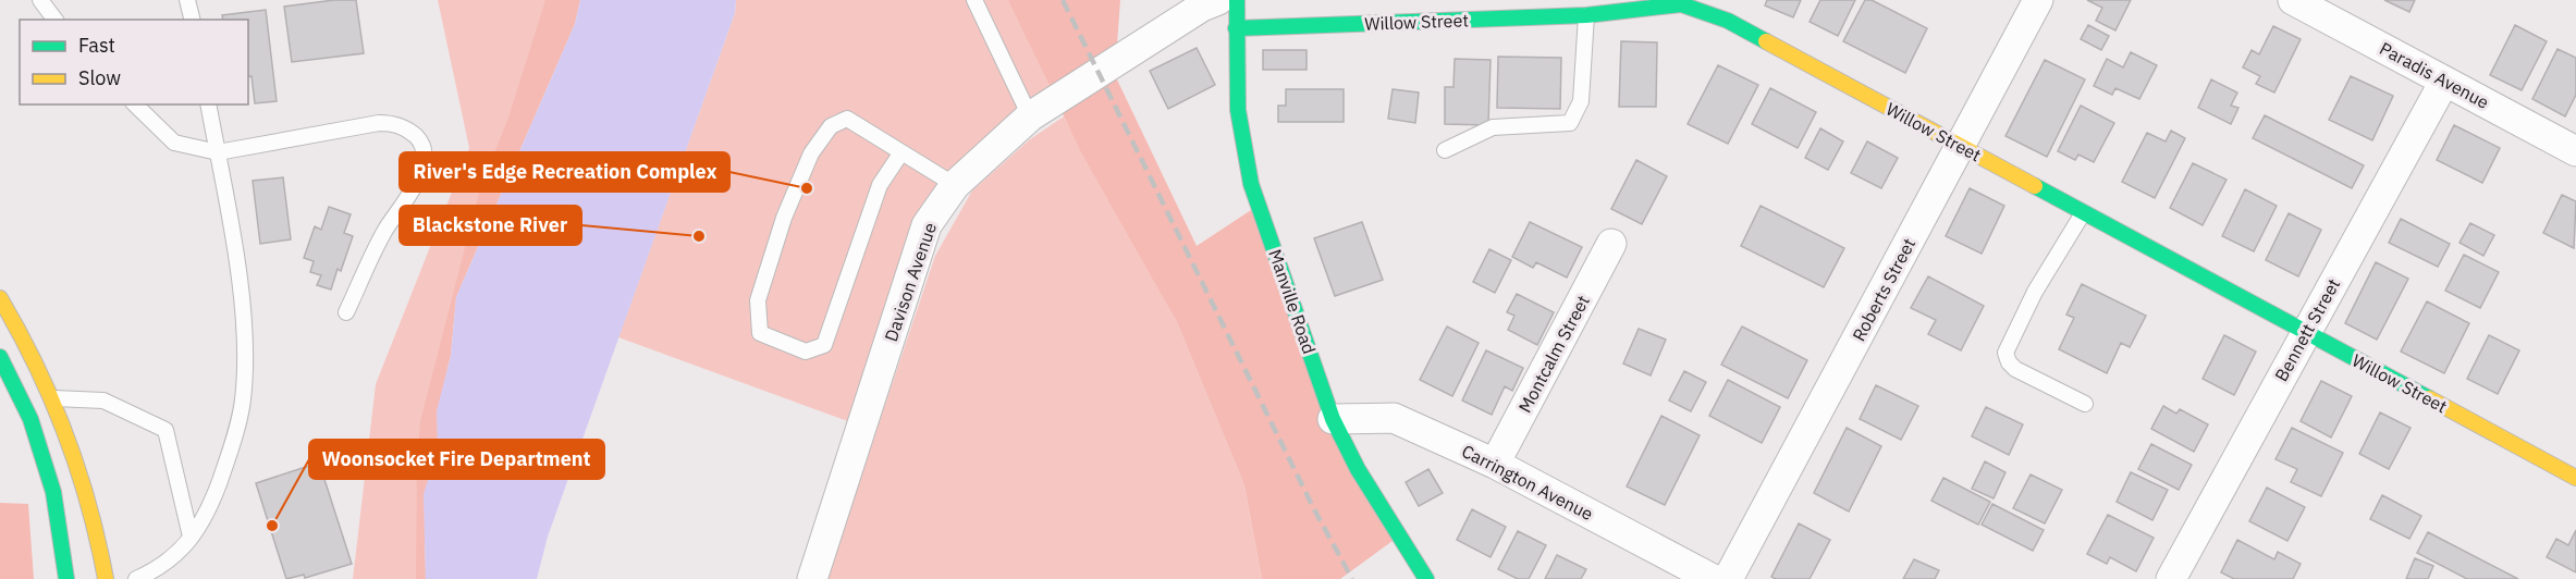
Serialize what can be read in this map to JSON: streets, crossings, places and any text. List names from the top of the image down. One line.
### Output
{"streets":{"street":["Willow Street","Paradis Avenue","Davison Avenue","Roberts Street","Manville Road","Bennett Street","Montcalm Street","Carrington Avenue"]},"crossings":[["Willow Street","Roberts Street"],["Willow Street","Manville Road"],["Willow Street","Bennett Street"],["Paradis Avenue","Bennett Street"],["Manville Road","Carrington Avenue"],["Montcalm Street","Carrington Avenue"]],"places":["River's Edge Recreation Complex","Blackstone River","Woonsocket Fire Department"],"legend":["Fast","Slow"]}
